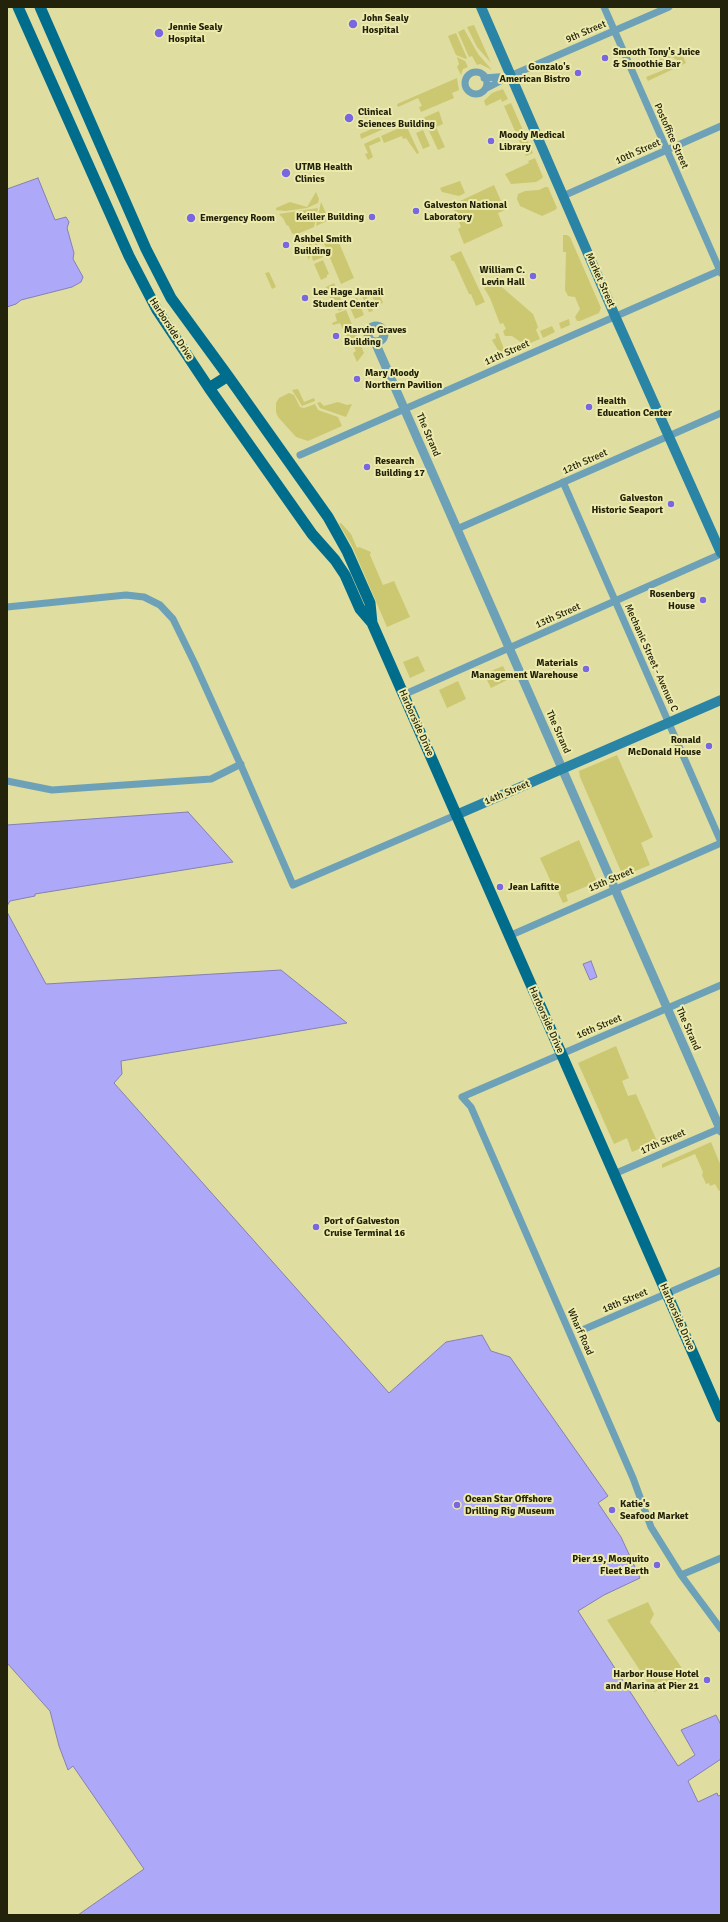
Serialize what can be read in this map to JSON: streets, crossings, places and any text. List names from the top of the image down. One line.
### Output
{"streets":{"main road":["Market Street","Harborside Drive","14th Street"],"street":["9th Street","Postoffice Street","10th Street","11th Street","The Strand","12th Street","13th Street","Mechanic Street - Avenue C","15th Street","16th Street","17th Street","18th Street","Wharf Road"]},"crossings":[["9th Street","Postoffice Street"],["9th Street","Market Street"],["Postoffice Street","10th Street"],["Postoffice Street","11th Street"],["10th Street","Market Street"],["Market Street","11th Street"],["Market Street","12th Street"],["Market Street","13th Street"],["Harborside Drive","13th Street"],["Harborside Drive","14th Street"],["Harborside Drive","15th Street"],["Harborside Drive","16th Street"],["Harborside Drive","17th Street"],["Harborside Drive","18th Street"],["11th Street","The Strand"],["The Strand","12th Street"],["The Strand","13th Street"],["The Strand","14th Street"],["The Strand","15th Street"],["The Strand","16th Street"],["The Strand","17th Street"],["12th Street","Mechanic Street - Avenue C"],["13th Street","Mechanic Street - Avenue C"],["Mechanic Street - Avenue C","14th Street"],["Mechanic Street - Avenue C","15th Street"],["16th Street","Wharf Road"]],"places":["John Sealy Hospital","Jennie Sealy Hospital","Smooth Tony's Juice & Smoothie Bar","Gonzalo's American Bistro","Clinical Sciences Building","Moody Medical Library","UTMB Health Clinics","Galveston National Laboratory","Keiller Building","Emergency Room","Ashbel Smith Building","William C. Levin Hall","Lee Hage Jamail Student Center","Marvin Graves Building","Mary Moody Northern Pavilion","Health Education Center","Research Building 17","Galveston Historic Seaport","Rosenberg House","Materials Management Warehouse","Ronald McDonald House","Jean Lafitte","Port of Galveston Cruise Terminal 16","Ocean Star Offshore Drilling Rig Museum","Katie's Seafood Market","Pier 19, Mosquito Fleet Berth","Harbor House Hotel and Marina at Pier 21"]}
